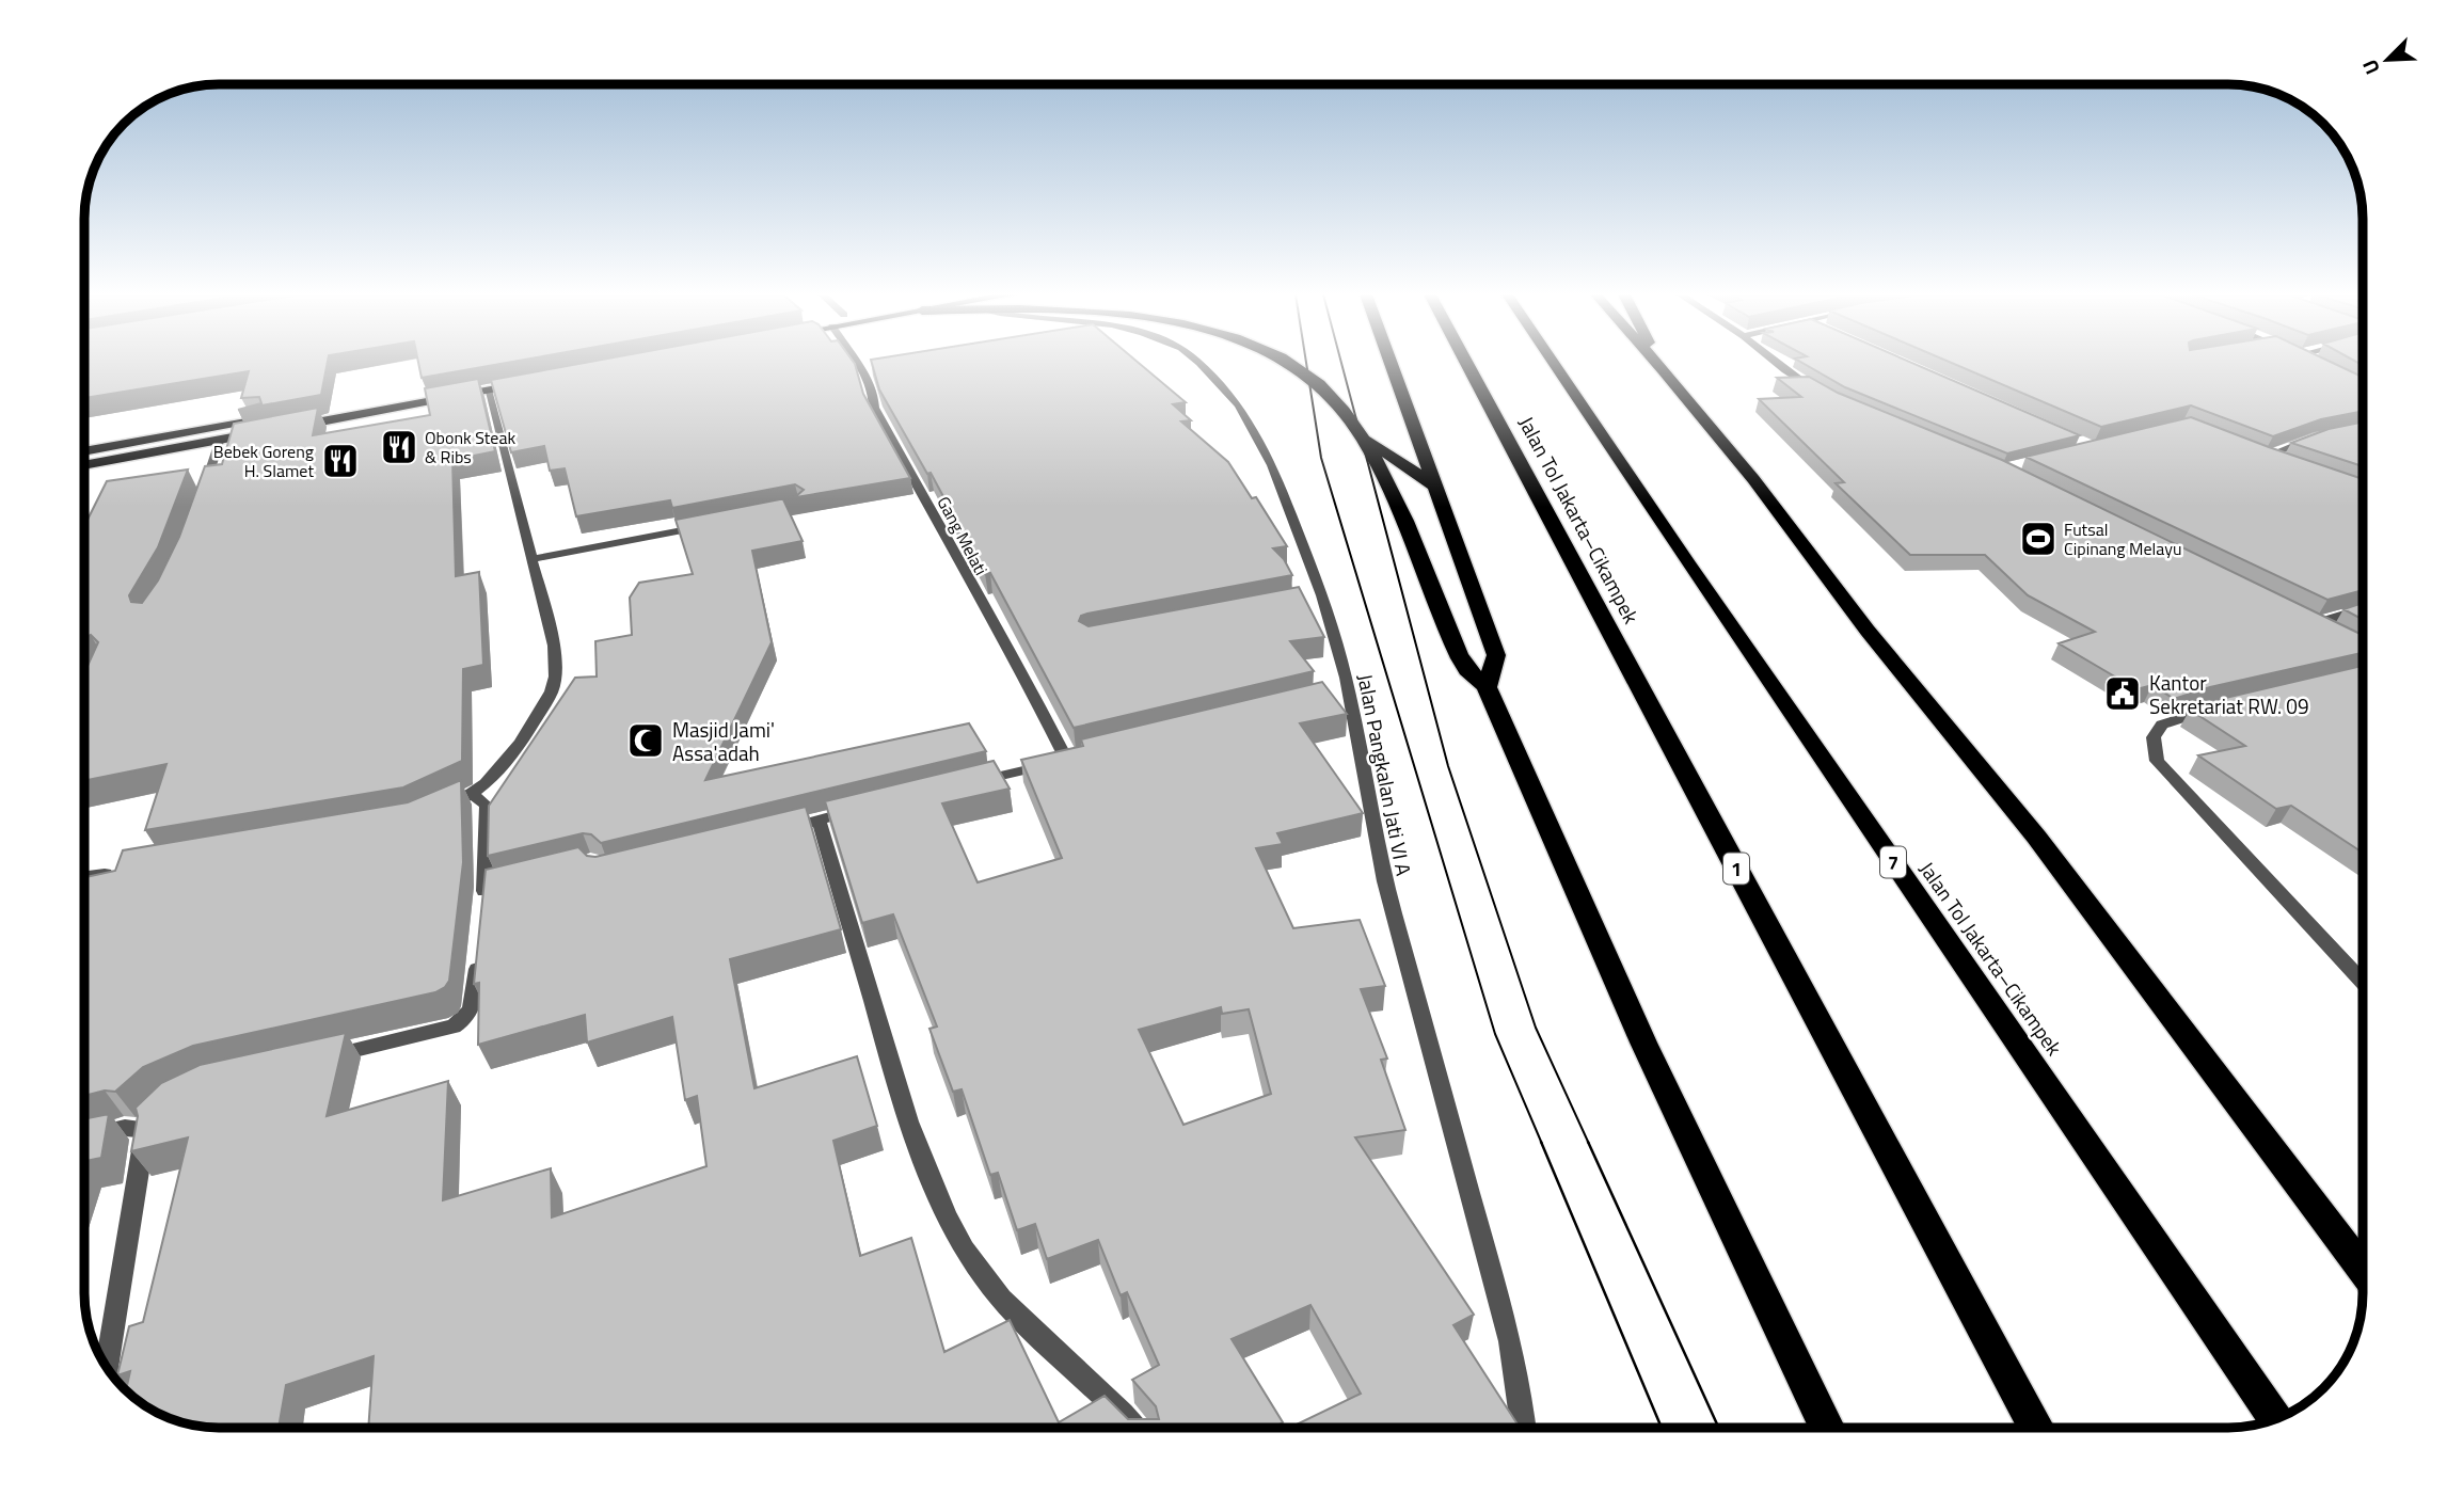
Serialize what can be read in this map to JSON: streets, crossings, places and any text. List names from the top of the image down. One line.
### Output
{"streets":{"highway":["Jalan Tol Jakarta–Cikampek","7","1"],"street":["Gang Melati","Jalan Pangkalan Jati VI A"]},"places":{"restaurant":["Obonk Steak & Ribs","Bebek Goreng H. Slamet"],"sports":["Futsal Cipinang Melayu"],"public building":["Kantor Sekretariat RW. 09"],"mosque":["Masjid Jami' Assa'adah"]},"north":"bottom left"}
